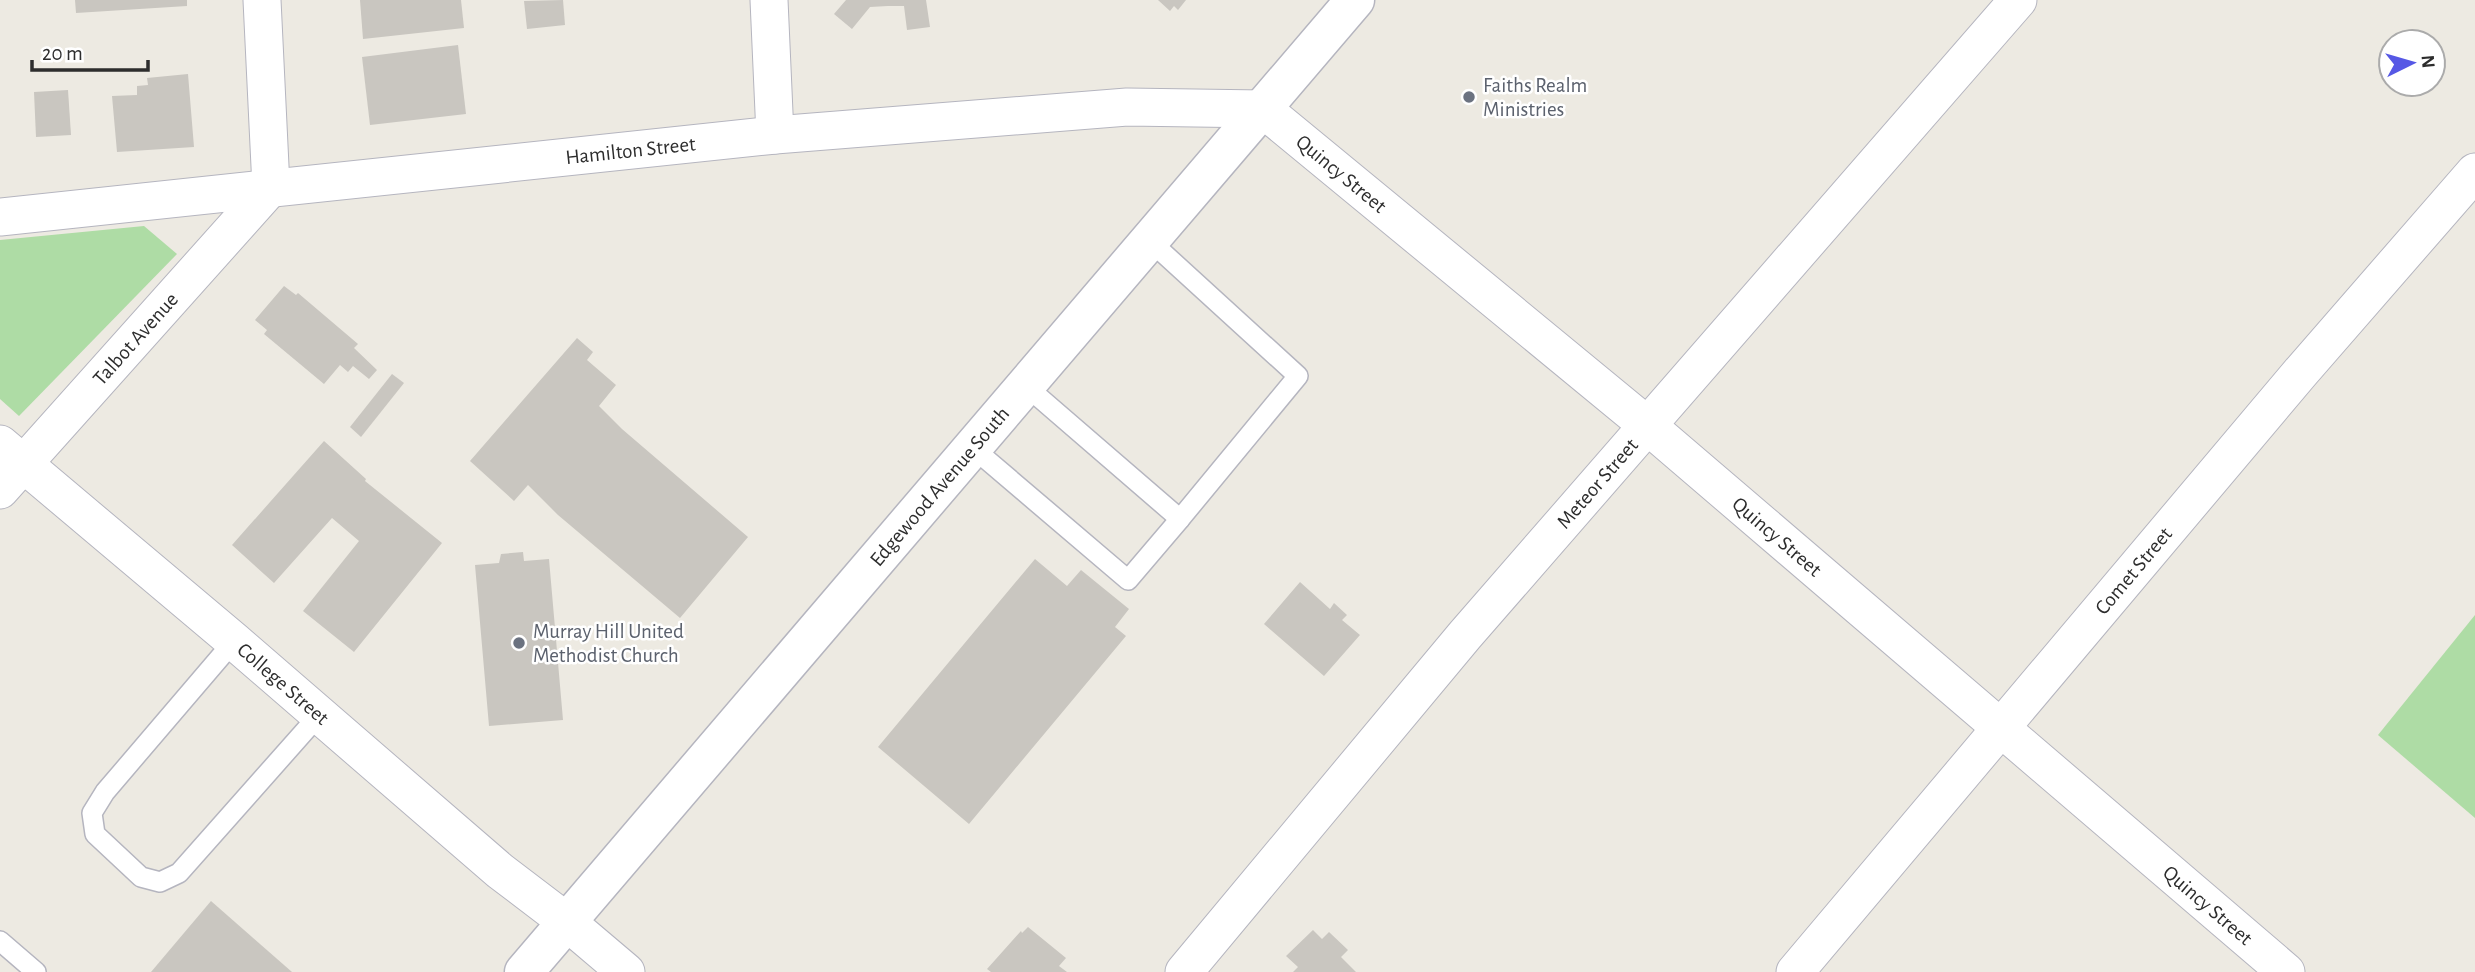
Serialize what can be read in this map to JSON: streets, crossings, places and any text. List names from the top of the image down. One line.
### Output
{"streets":{"main road":["Edgewood Avenue South"],"street":["Hamilton Street","Quincy Street","Talbot Avenue","Meteor Street","Comet Street","College Street"]},"crossings":[["Hamilton Street","Quincy Street"],["Hamilton Street","Talbot Avenue"],["Hamilton Street","Edgewood Avenue South"],["Quincy Street","Meteor Street"],["Quincy Street","Edgewood Avenue South"],["Quincy Street","Comet Street"],["Talbot Avenue","College Street"],["Edgewood Avenue South","College Street"]],"places":["Faiths Realm Ministries","Murray Hill United Methodist Church"],"scale_bar":"20 m","north":"right"}
